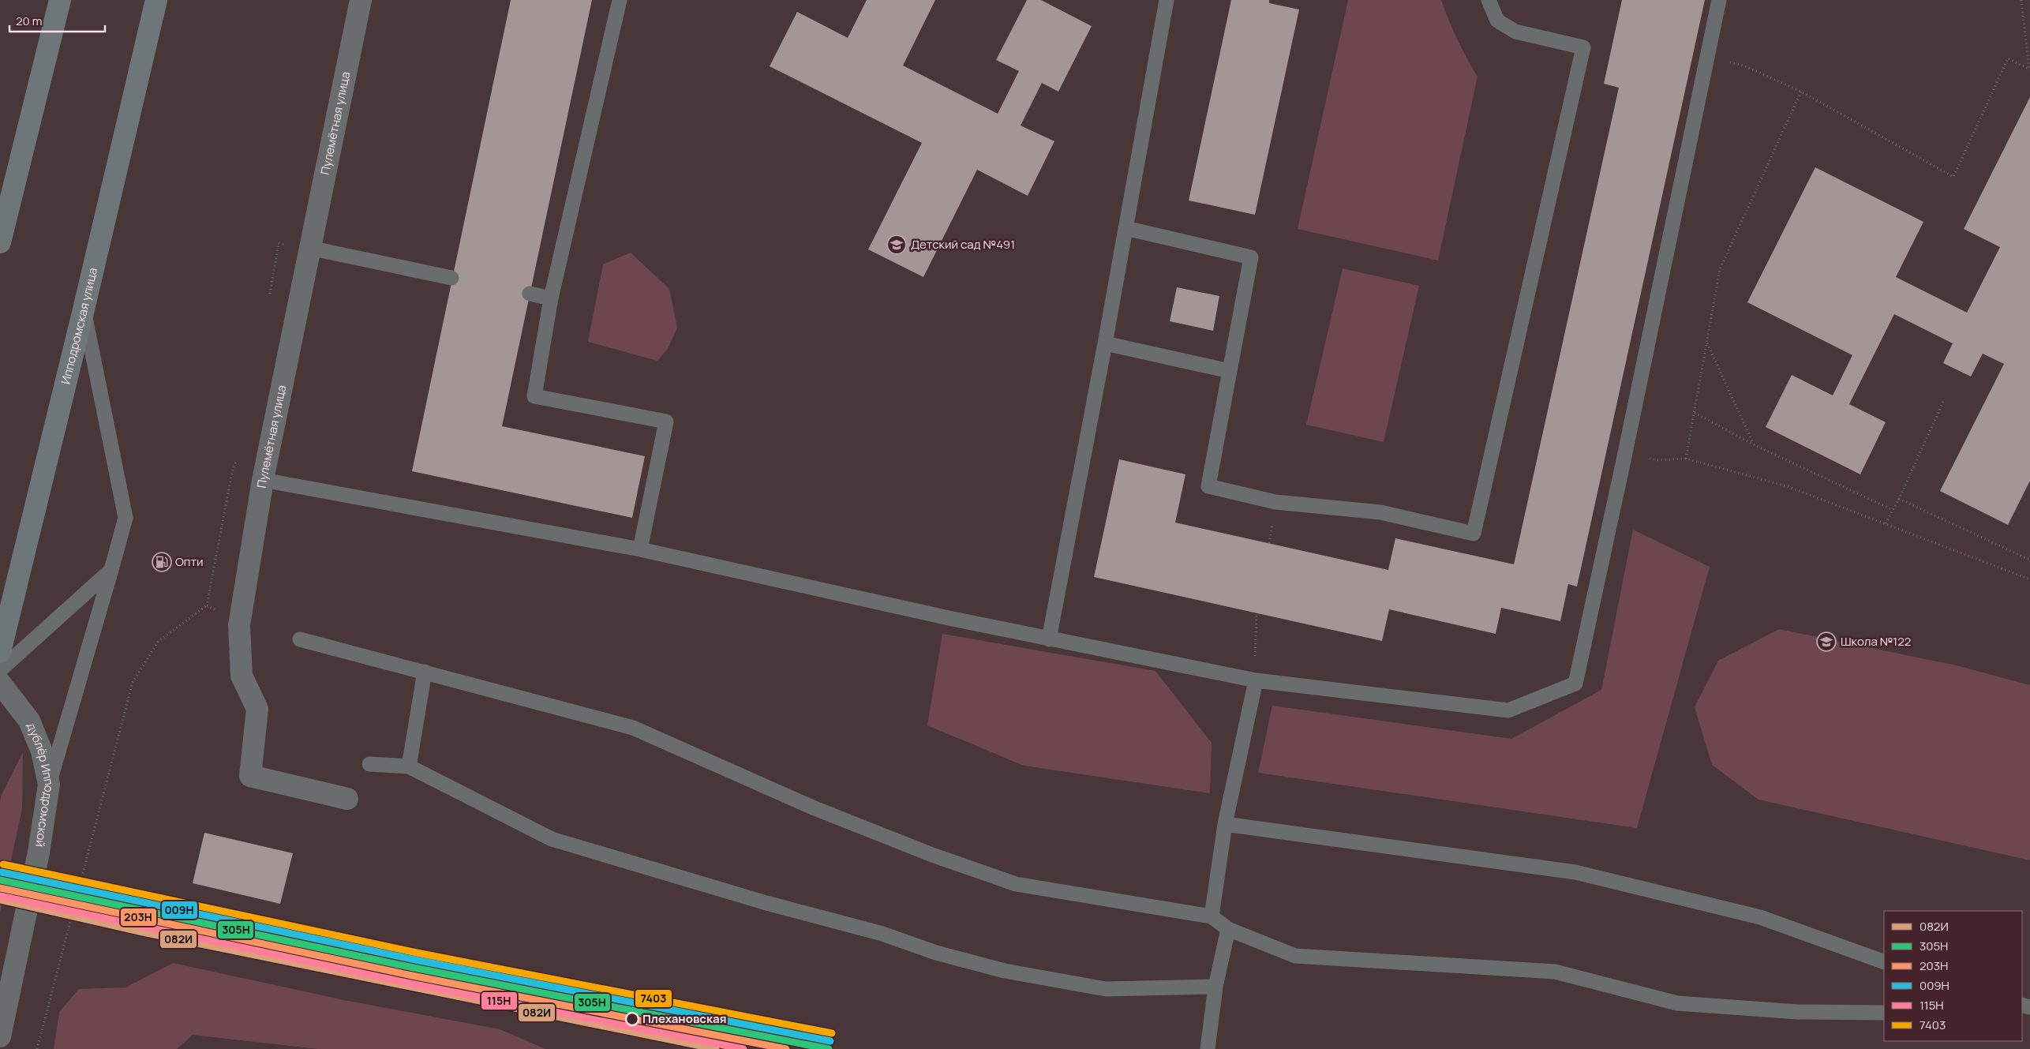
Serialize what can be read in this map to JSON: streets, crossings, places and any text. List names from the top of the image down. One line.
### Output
{"streets":{"highway":["Ипподромская улица"],"street":["Пулемётная улица","дублёр Ипподромской"]},"places":{"school or university":["Детский сад №491","Школа №122"],"fuel station":["Опти"],"other":["Плехановская"]},"lines":["transit line 7403","transit line 009Н","transit line 305Н","transit line 203Н","transit line 115Н","transit line 082И"],"legend":["082И","305Н","203Н","009Н","115Н","7403"],"scale_bar":"20 m"}
